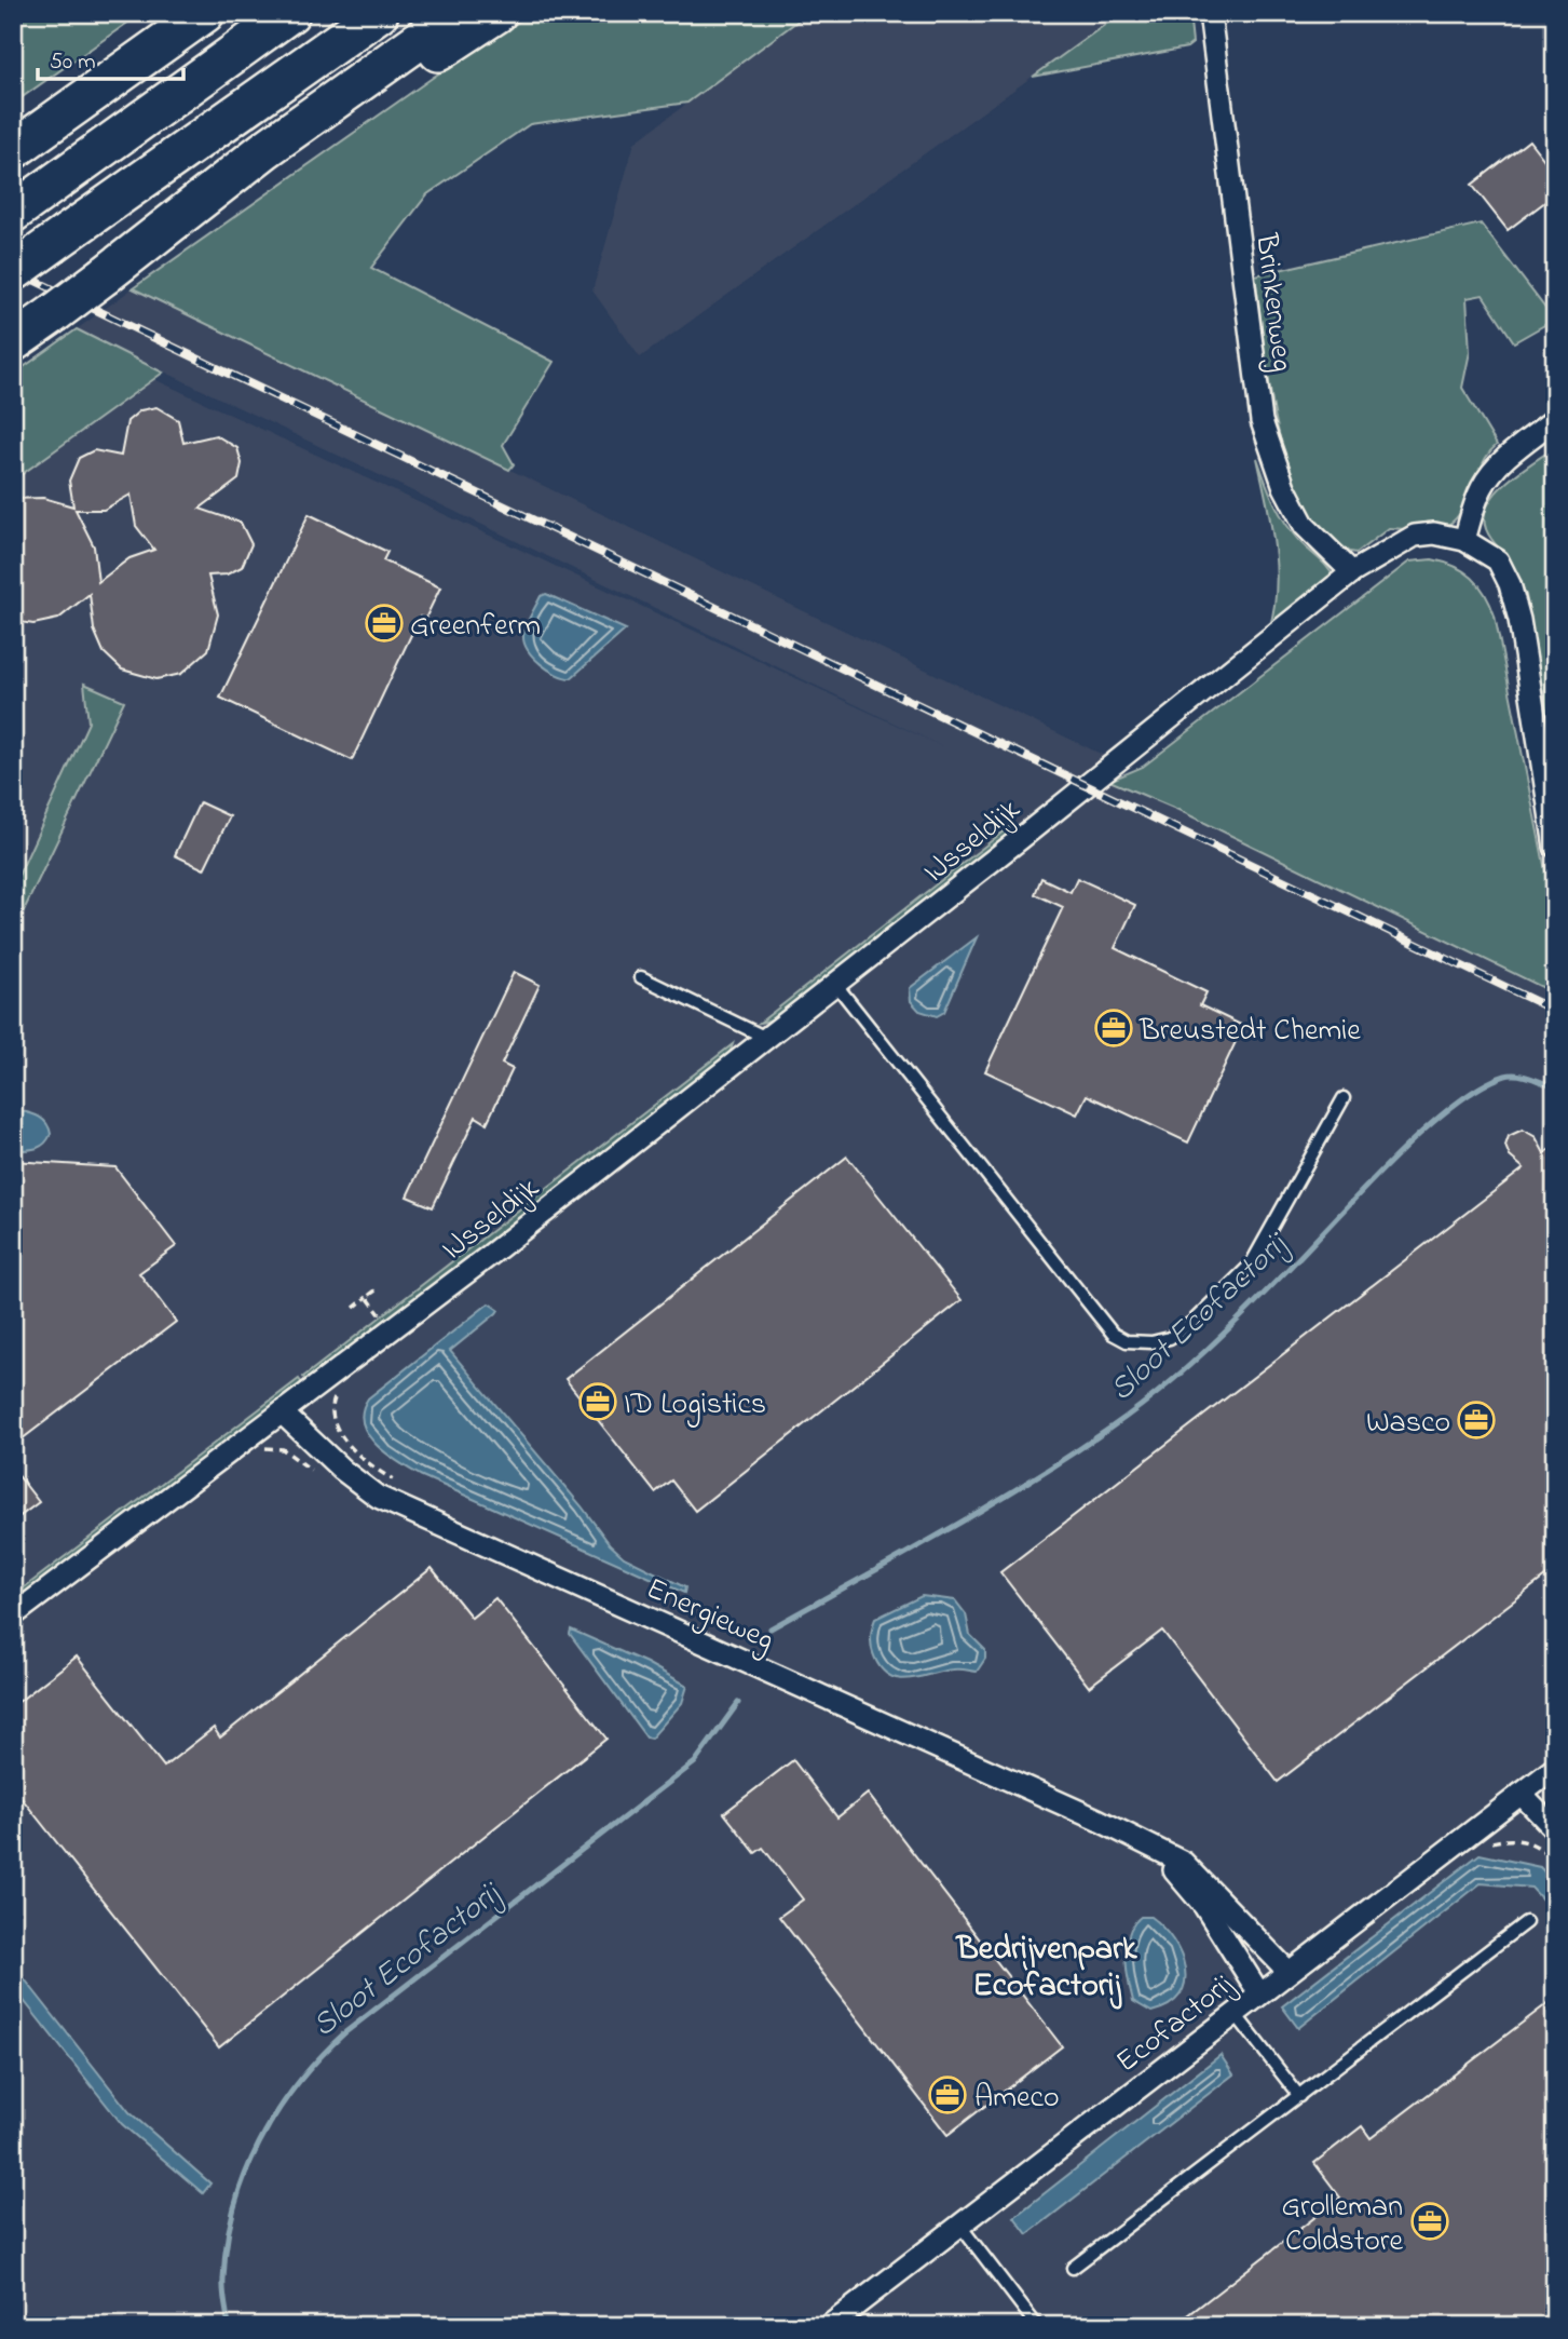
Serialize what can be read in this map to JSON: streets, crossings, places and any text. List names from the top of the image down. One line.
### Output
{"streets":{"street":["Brinkenweg","IJsseldijk","Energieweg","Ecofactorij"]},"crossings":[["Brinkenweg","IJsseldijk"],["IJsseldijk","Energieweg"],["Energieweg","Ecofactorij"]],"districts":["Bedrijvenpark Ecofactorij"],"water":["Sloot Ecofactorij"],"places":{"office":["Greenferm","Breustedt Chemie","ID Logistics","Wasco","Ameco","Grolleman Coldstore"]},"scale_bar":"50 m"}
